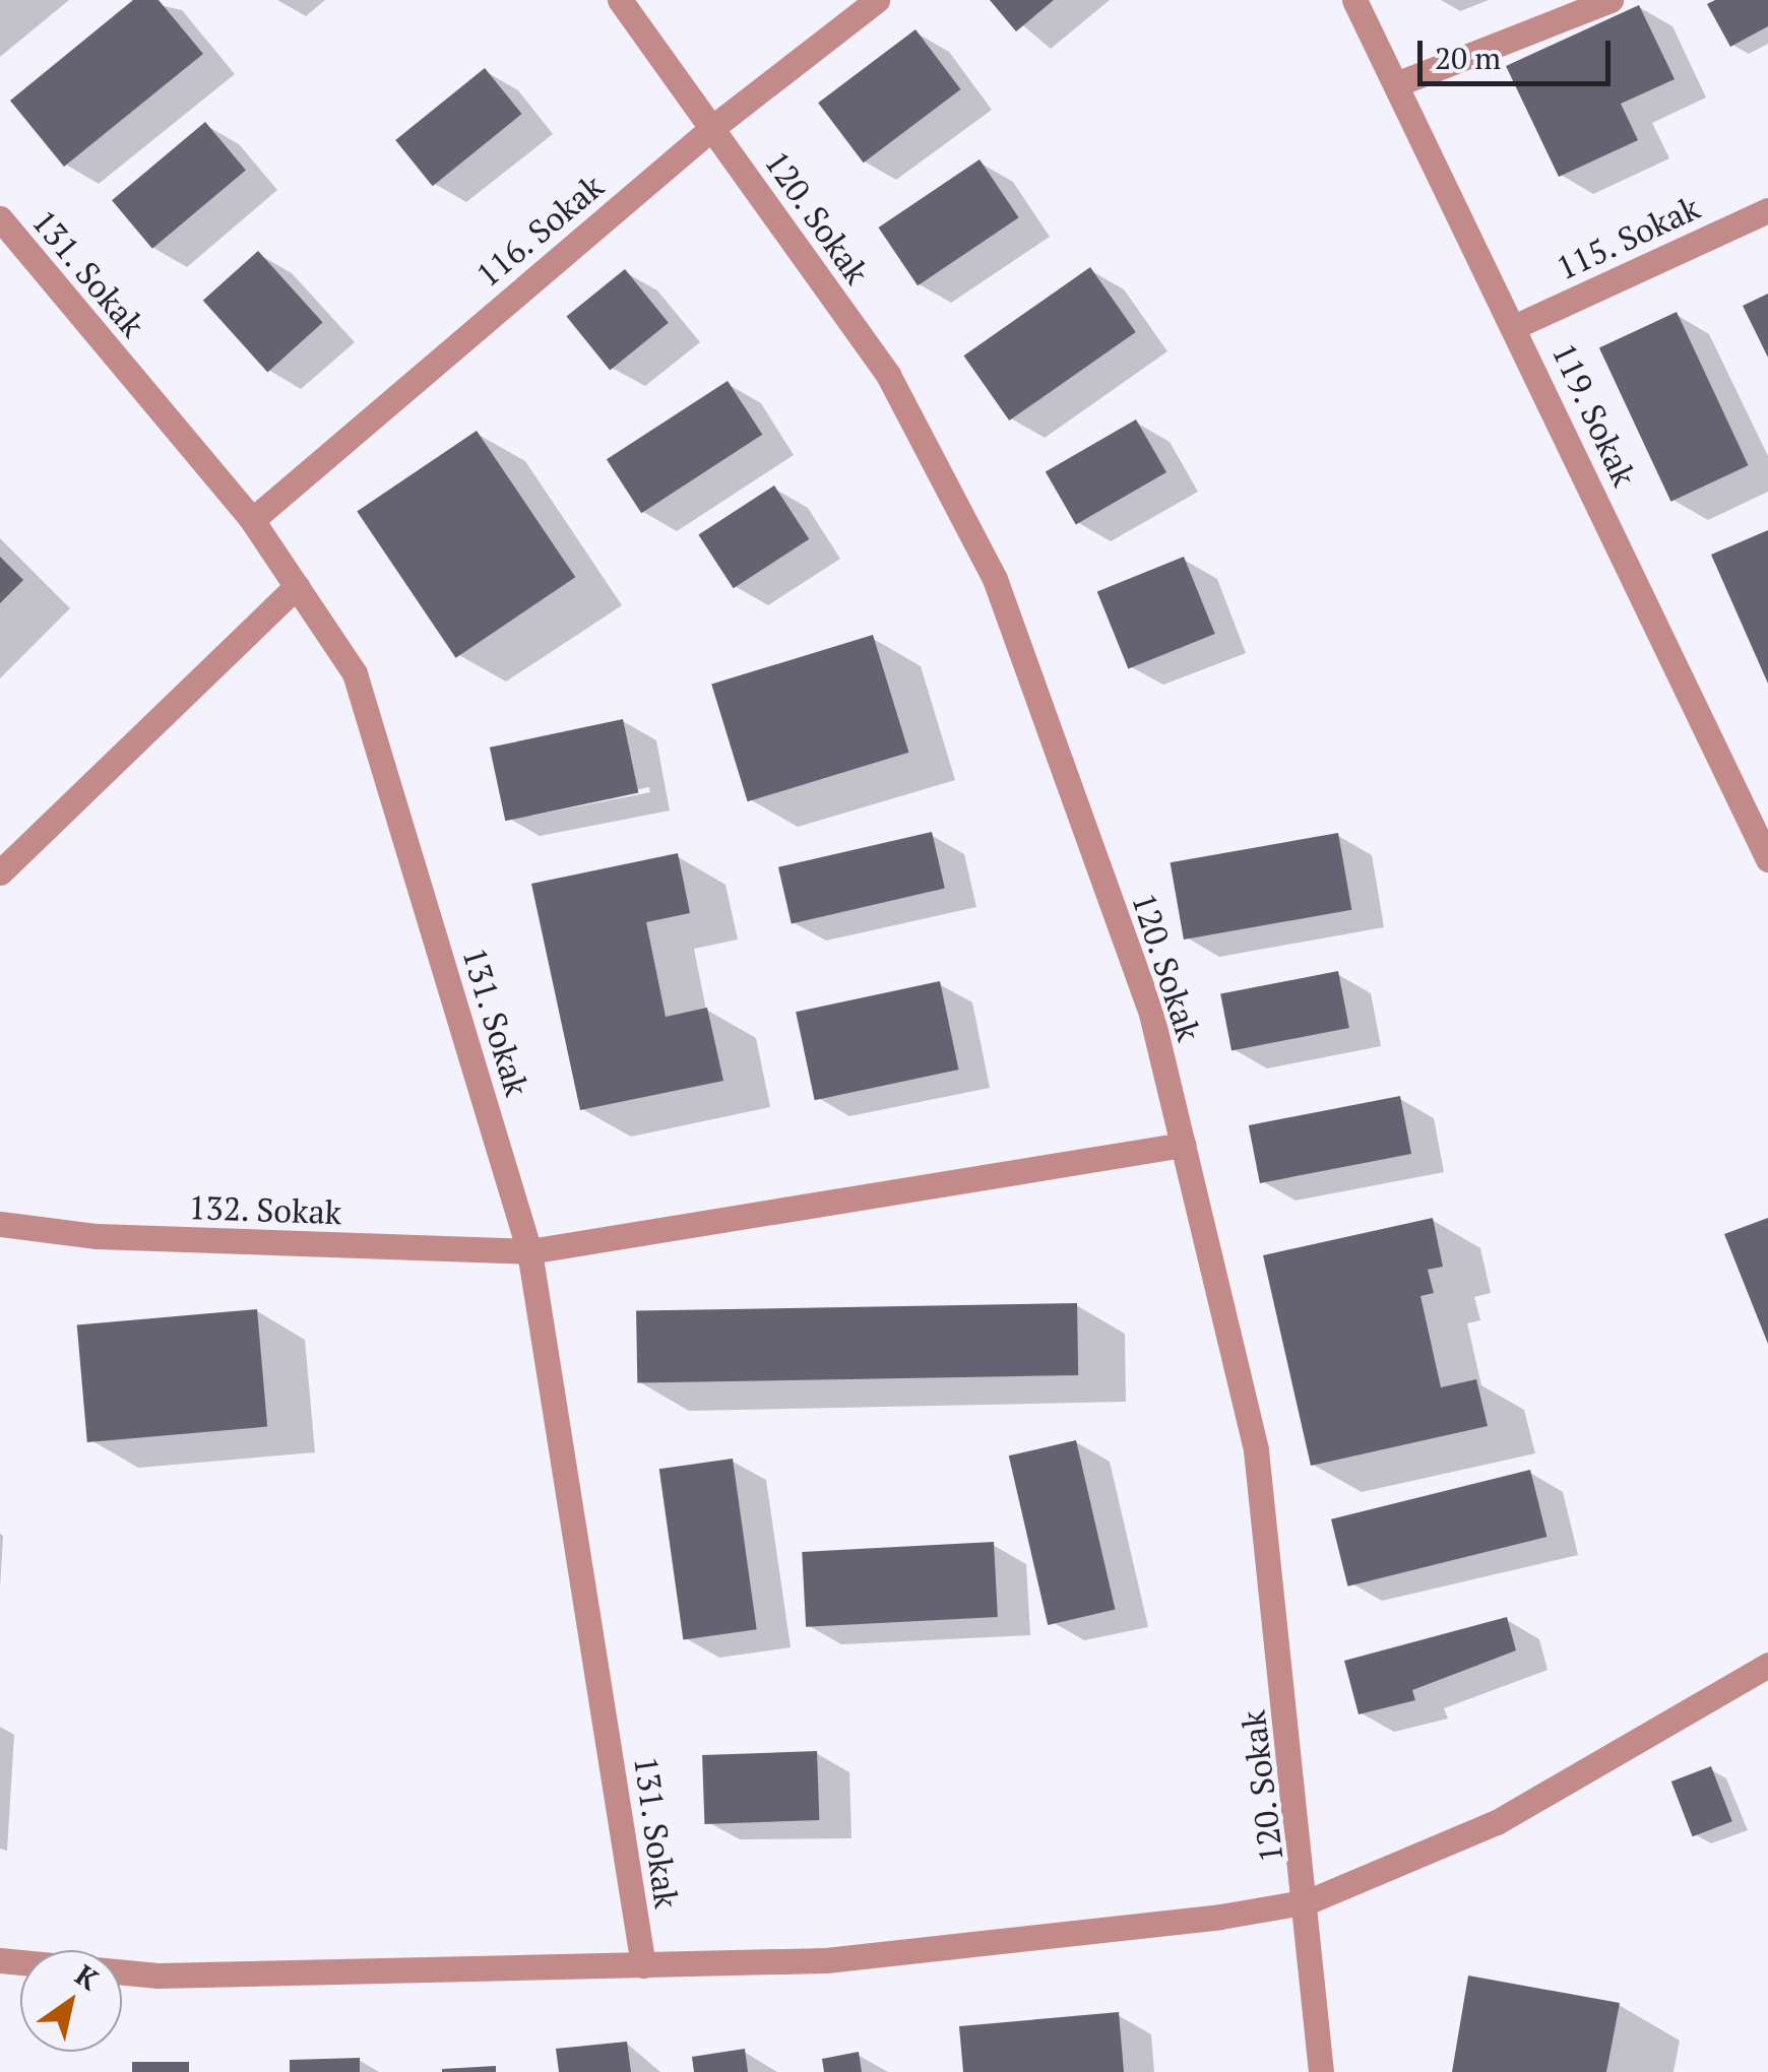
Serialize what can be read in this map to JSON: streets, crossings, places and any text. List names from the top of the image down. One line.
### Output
{"streets":{"street":["120. Sokak","116. Sokak","115. Sokak","131. Sokak","119. Sokak","132. Sokak"]},"crossings":[["120. Sokak","116. Sokak"],["120. Sokak","132. Sokak"],["116. Sokak","131. Sokak"],["115. Sokak","119. Sokak"],["131. Sokak","132. Sokak"]],"scale_bar":"20 m","north":"top right"}
